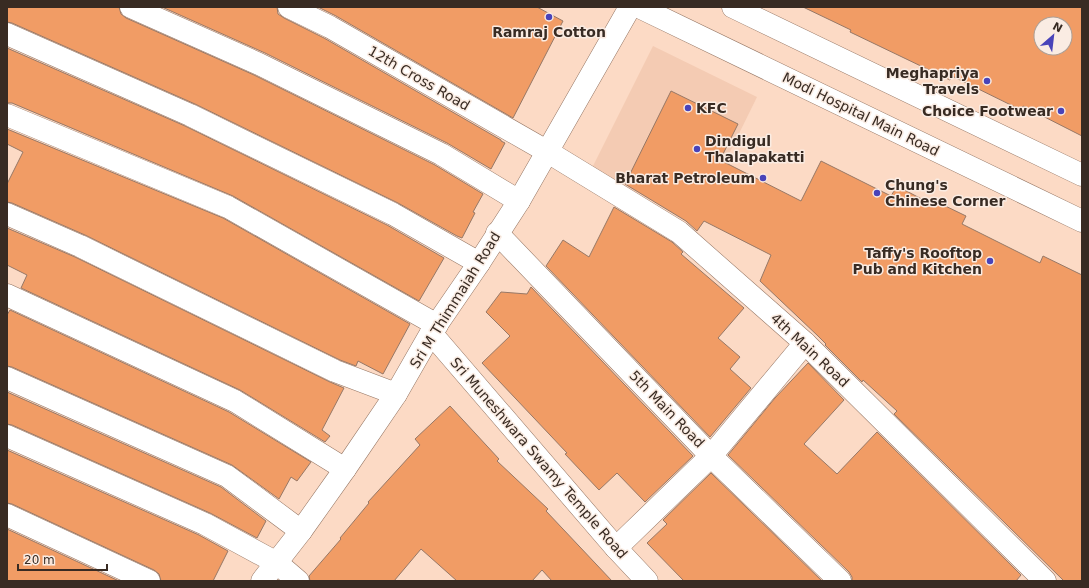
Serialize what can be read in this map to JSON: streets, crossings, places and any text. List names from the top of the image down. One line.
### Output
{"streets":{"street":["12th Cross Road","Modi Hospital Main Road","Sri M Thimmaiah Road","4th Main Road","5th Main Road","Sri Muneshwara Swamy Temple Road"]},"crossings":[["12th Cross Road","Sri M Thimmaiah Road"],["12th Cross Road","4th Main Road"],["Sri M Thimmaiah Road","4th Main Road"],["Sri M Thimmaiah Road","5th Main Road"],["Sri M Thimmaiah Road","Sri Muneshwara Swamy Temple Road"]],"places":["Ramraj Cotton","Meghapriya Travels","KFC","Choice Footwear","Dindigul Thalapakatti","Bharat Petroleum","Chung's Chinese Corner","Taffy's Rooftop Pub and Kitchen"],"scale_bar":"20 m","north":"top right"}
